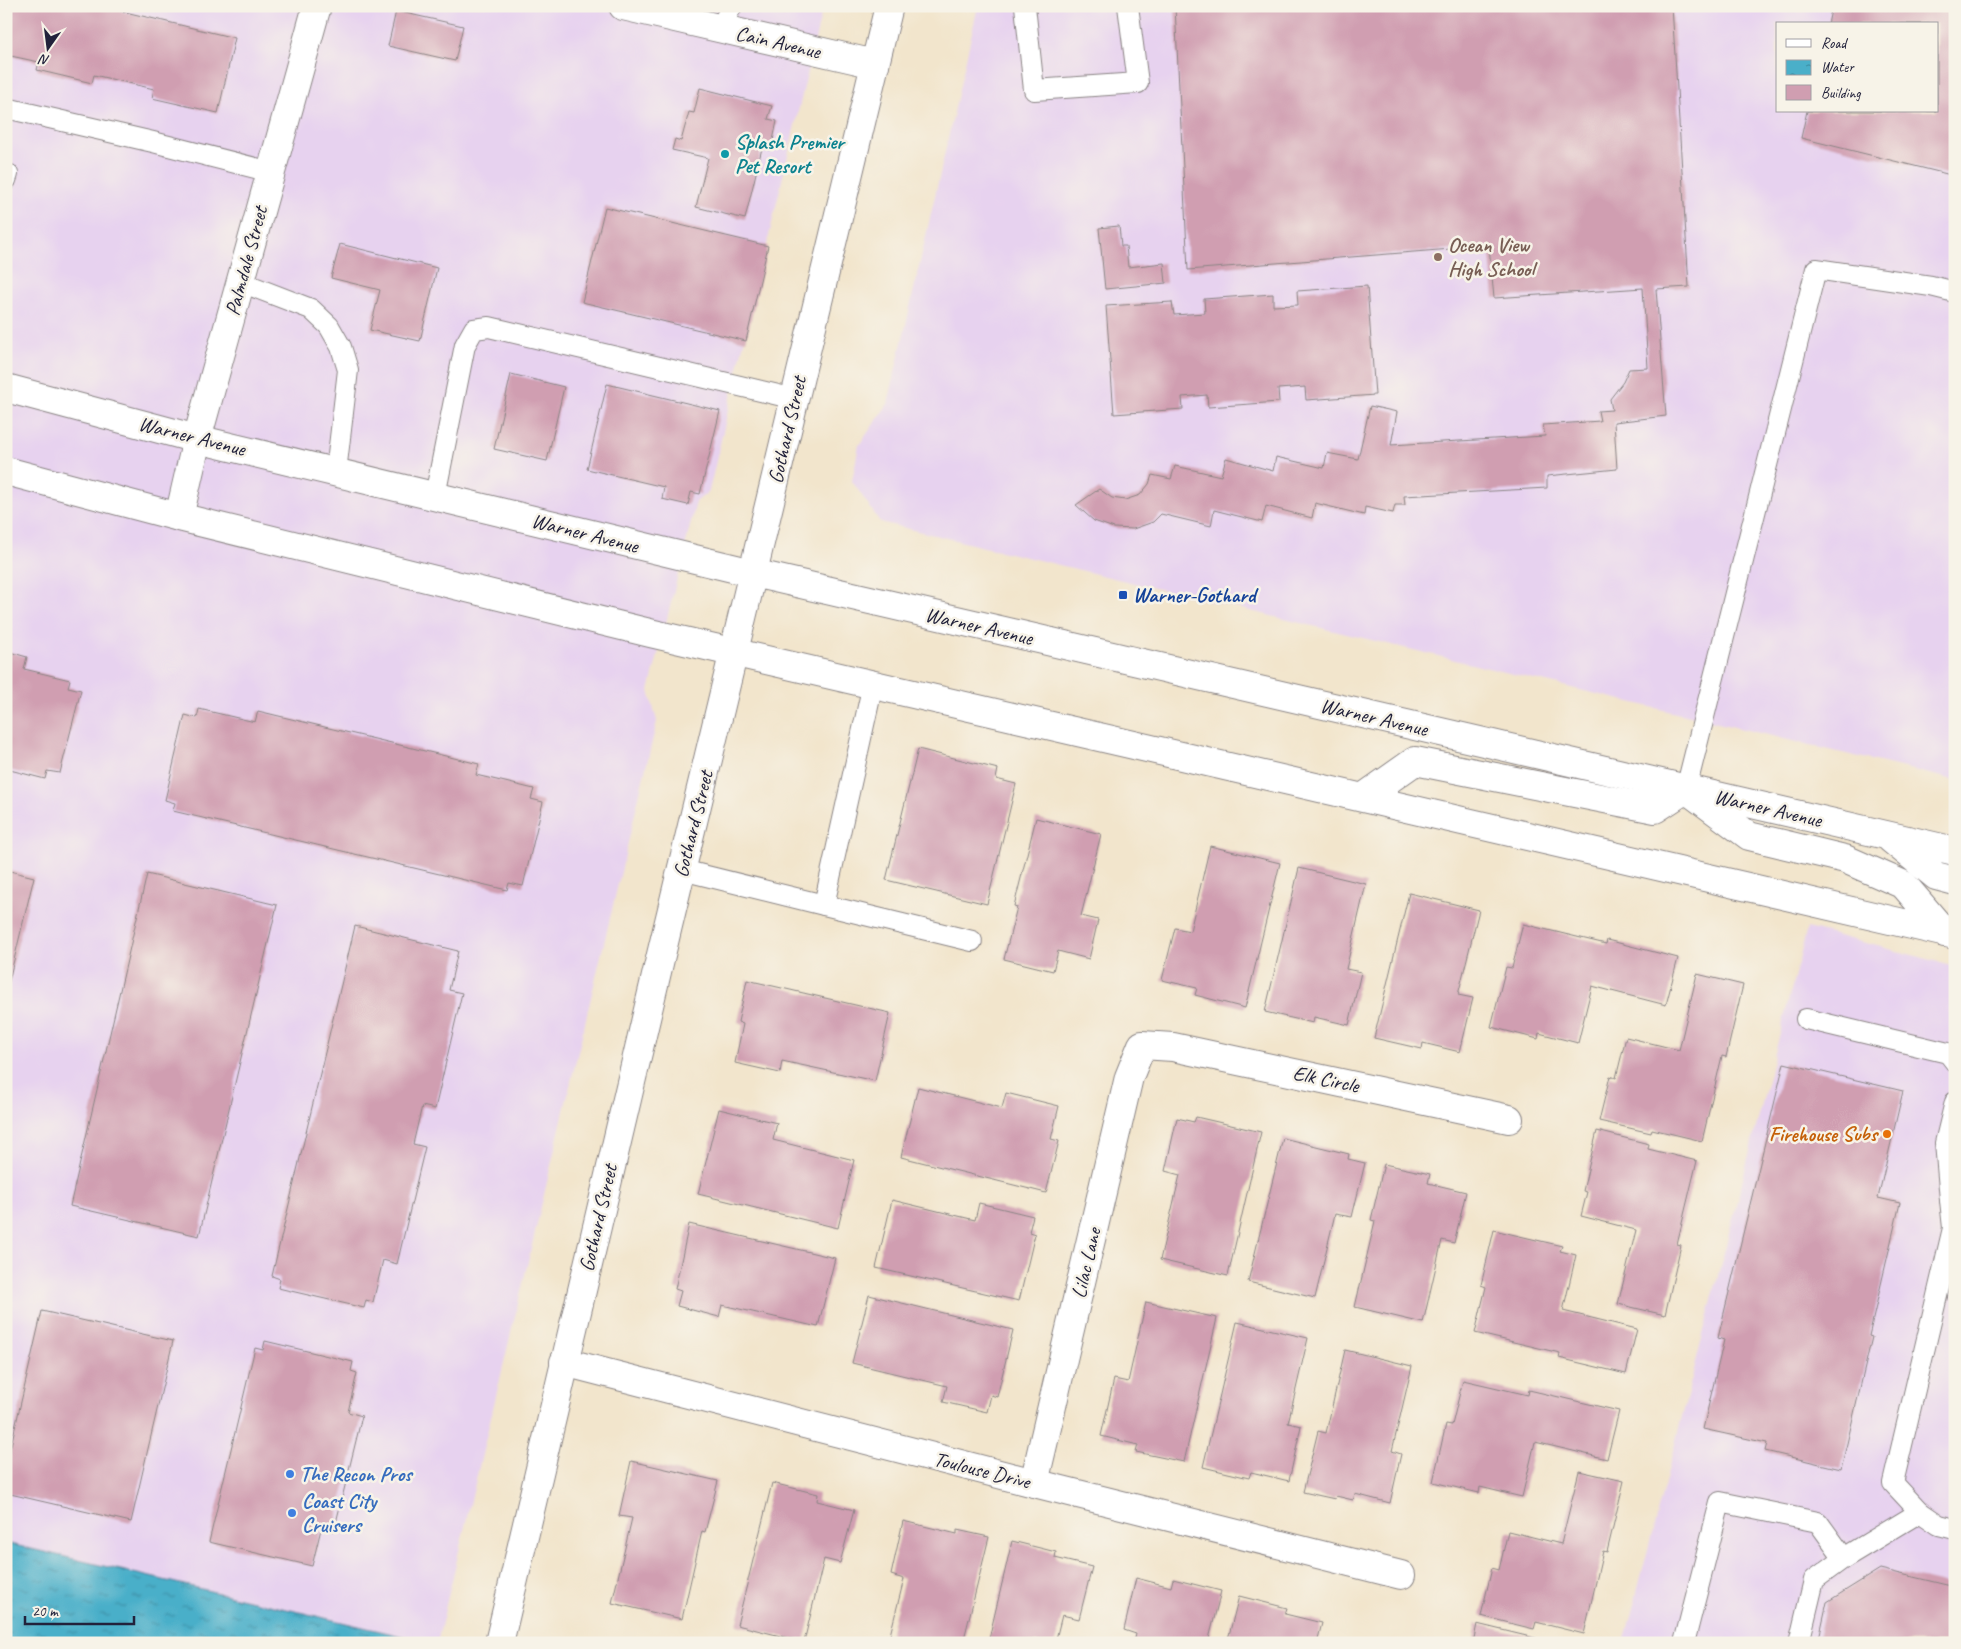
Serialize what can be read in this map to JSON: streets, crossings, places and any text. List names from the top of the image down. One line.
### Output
{"streets":{"main road":["Cain Avenue","Palmdale Street","Gothard Street","Warner Avenue","Elk Circle","Lilac Lane","Toulouse Drive"]},"crossings":[["Cain Avenue","Gothard Street"],["Palmdale Street","Warner Avenue"],["Gothard Street","Warner Avenue"],["Gothard Street","Toulouse Drive"],["Elk Circle","Lilac Lane"],["Lilac Lane","Toulouse Drive"]],"places":{"other":["Splash Premier Pet Resort","Ocean View High School","Firehouse Subs","The Recon Pros","Coast City Cruisers"],"transit":["Warner-Gothard"]},"legend":["Road","Water","Building"],"scale_bar":"20 m","north":"bottom"}
